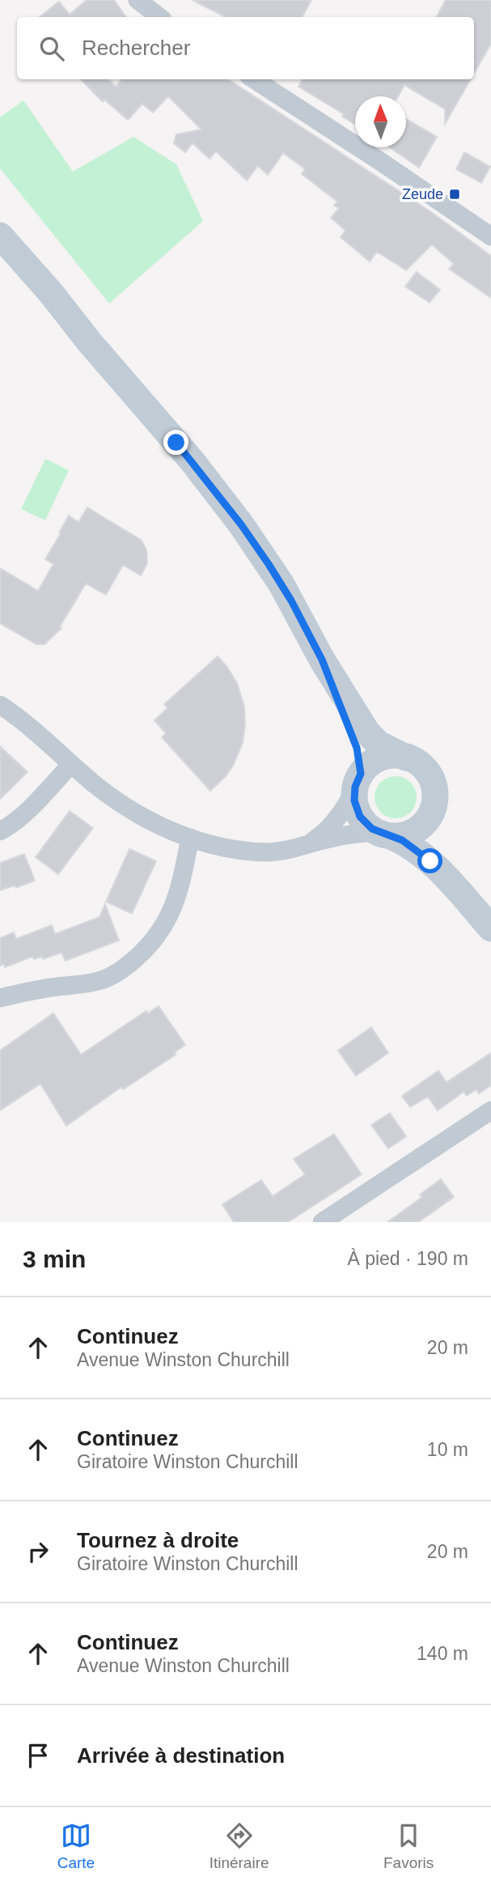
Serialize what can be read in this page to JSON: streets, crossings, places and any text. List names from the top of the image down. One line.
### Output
{"places":{"transit":["Zeude"]},"north":"top","page":{"search":"Rechercher","heading":["3 min","À pied · 190 m"],"list":[["Continuez","Avenue Winston Churchill","20 m"],["Continuez","Giratoire Winston Churchill","10 m"],["Tournez à droite","Giratoire Winston Churchill","20 m"],["Continuez","Avenue Winston Churchill","140 m"],"Arrivée à destination"],"nav":["Carte","Itinéraire","Favoris"]}}
